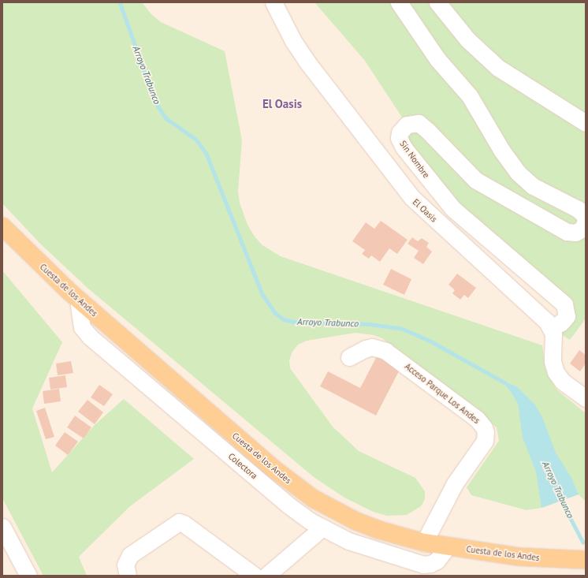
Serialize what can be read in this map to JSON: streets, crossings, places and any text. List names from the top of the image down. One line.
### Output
{"streets":{"main road":["Cuesta de los Andes"],"street":["Sin Nombre","El Oasis","Acceso Parque Los Andes","Colectora"]},"crossings":[["Sin Nombre","El Oasis"],["Cuesta de los Andes","Acceso Parque Los Andes"],["Cuesta de los Andes","Colectora"]],"districts":["El Oasis"],"water":["Arroyo Trabunco"]}
